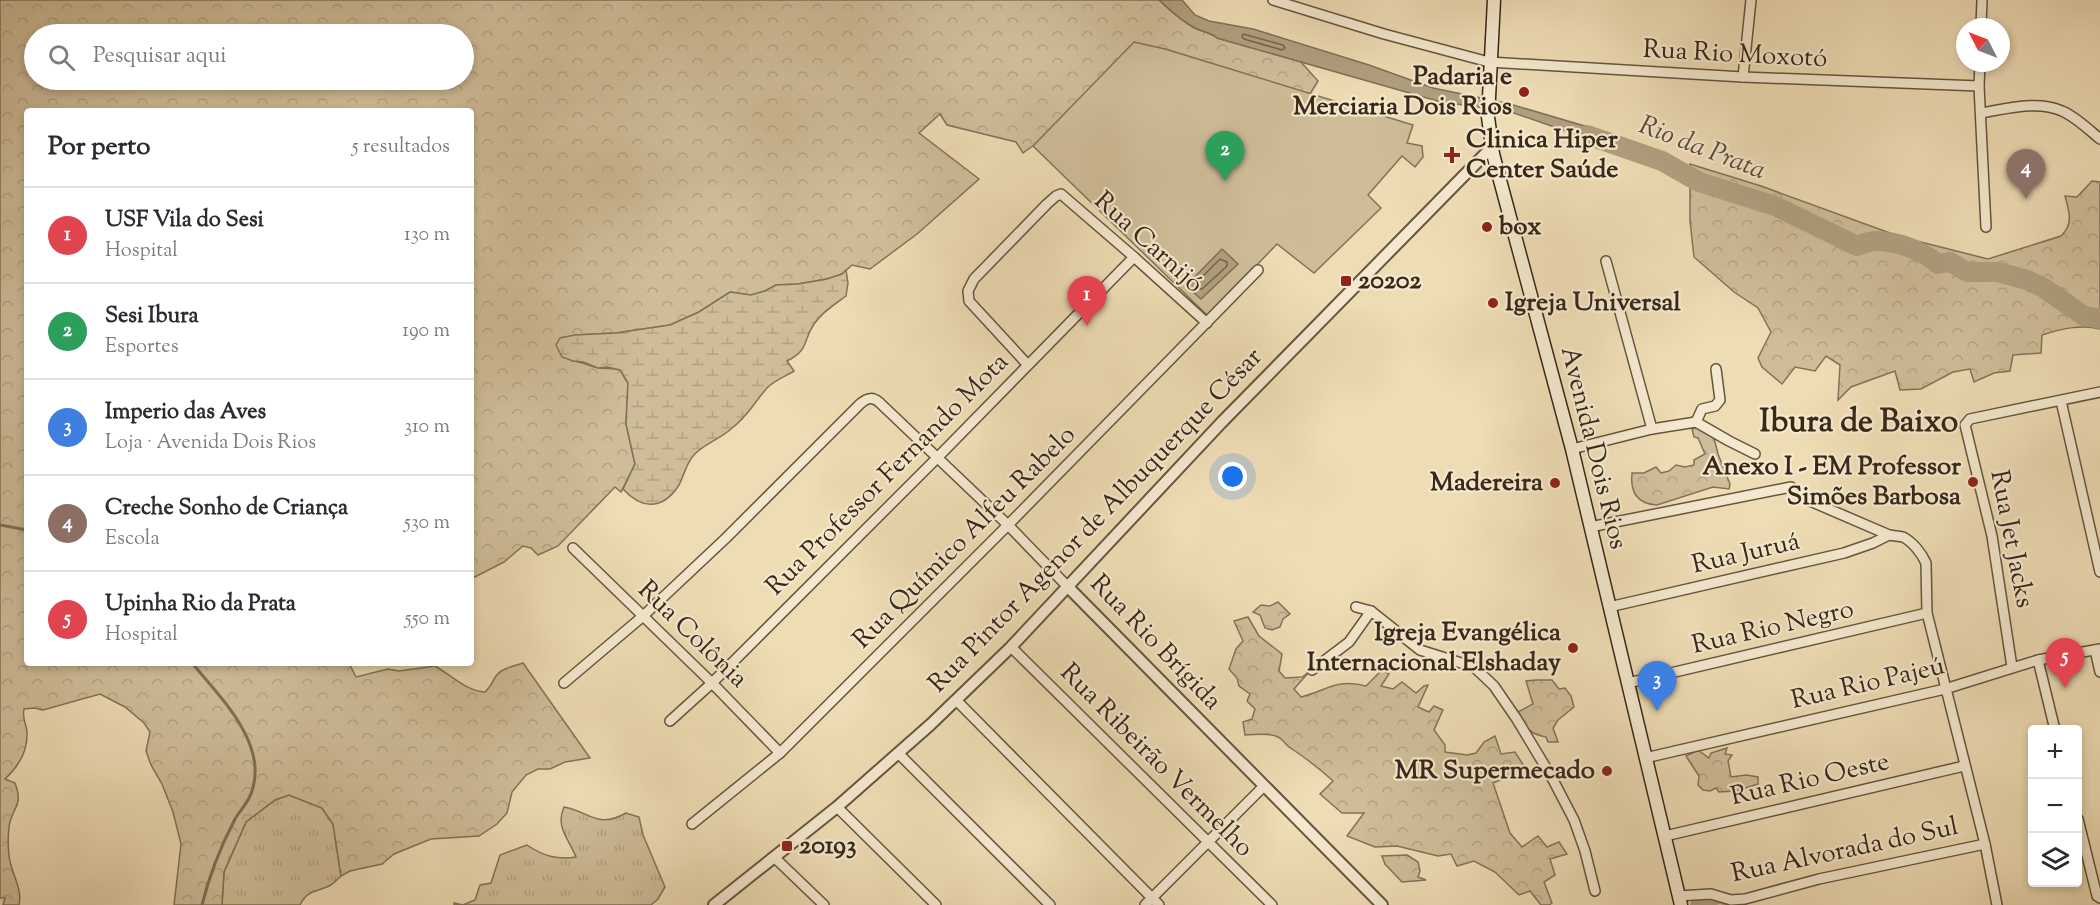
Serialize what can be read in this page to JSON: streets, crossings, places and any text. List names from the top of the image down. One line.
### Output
{"streets":{"main road":["Avenida Dois Rios"],"street":["Rua Rio Moxotó","Rua Carnijó","Rua Professor Fernando Mota","Rua Pintor Agenor de Albuquerque César","Rua Químico Alfeu Rabelo","Rua Jet Jacks","Rua Juruá","Rua Rio Negro","Rua Colônia","Rua Rio Brígida","Rua Rio Pajeú","Rua Ribeirão Vermelho","Rua Rio Oeste","Rua Alvorada do Sul"]},"crossings":[["Rua Rio Moxotó","Avenida Dois Rios"],["Rua Carnijó","Rua Professor Fernando Mota"],["Rua Carnijó","Rua Químico Alfeu Rabelo"],["Avenida Dois Rios","Rua Pintor Agenor de Albuquerque César"],["Avenida Dois Rios","Rua Juruá"],["Avenida Dois Rios","Rua Rio Negro"],["Avenida Dois Rios","Rua Rio Pajeú"],["Avenida Dois Rios","Rua Rio Oeste"],["Avenida Dois Rios","Rua Alvorada do Sul"],["Rua Professor Fernando Mota","Rua Colônia"],["Rua Professor Fernando Mota","Rua Rio Brígida"],["Rua Pintor Agenor de Albuquerque César","Rua Rio Brígida"],["Rua Pintor Agenor de Albuquerque César","Rua Ribeirão Vermelho"],["Rua Químico Alfeu Rabelo","Rua Colônia"],["Rua Químico Alfeu Rabelo","Rua Rio Brígida"],["Rua Jet Jacks","Rua Rio Pajeú"],["Rua Colônia","Rua Rio Brígida"]],"districts":["Ibura de Baixo"],"water":["Rio da Prata"],"places":{"other":["Padaria e Merciaria Dois Rios","box","Igreja Universal","Anexo I - EM Professor Simões Barbosa","Madereira","Igreja Evangélica Internacional Elshaday","MR Supermecado"],"health":["Clinica Hiper Center Saúde"],"transit":["20202","20193"]},"north":"top left","page":{"search":"Pesquisar aqui","heading":["Por perto","5 resultados"],"pins":["2","4","1","5","3"],"list":[{"mark":"1","name":"USF Vila do Sesi","note":"Hospital","value":"130 m"},{"mark":"2","name":"Sesi Ibura","note":"Esportes","value":"190 m"},{"mark":"3","name":"Imperio das Aves","note":"Loja · Avenida Dois Rios","value":"310 m"},{"mark":"4","name":"Creche Sonho de Criança","note":"Escola","value":"530 m"},{"mark":"5","name":"Upinha Rio da Prata","note":"Hospital","value":"550 m"}],"map_buttons":["+","−"]}}
